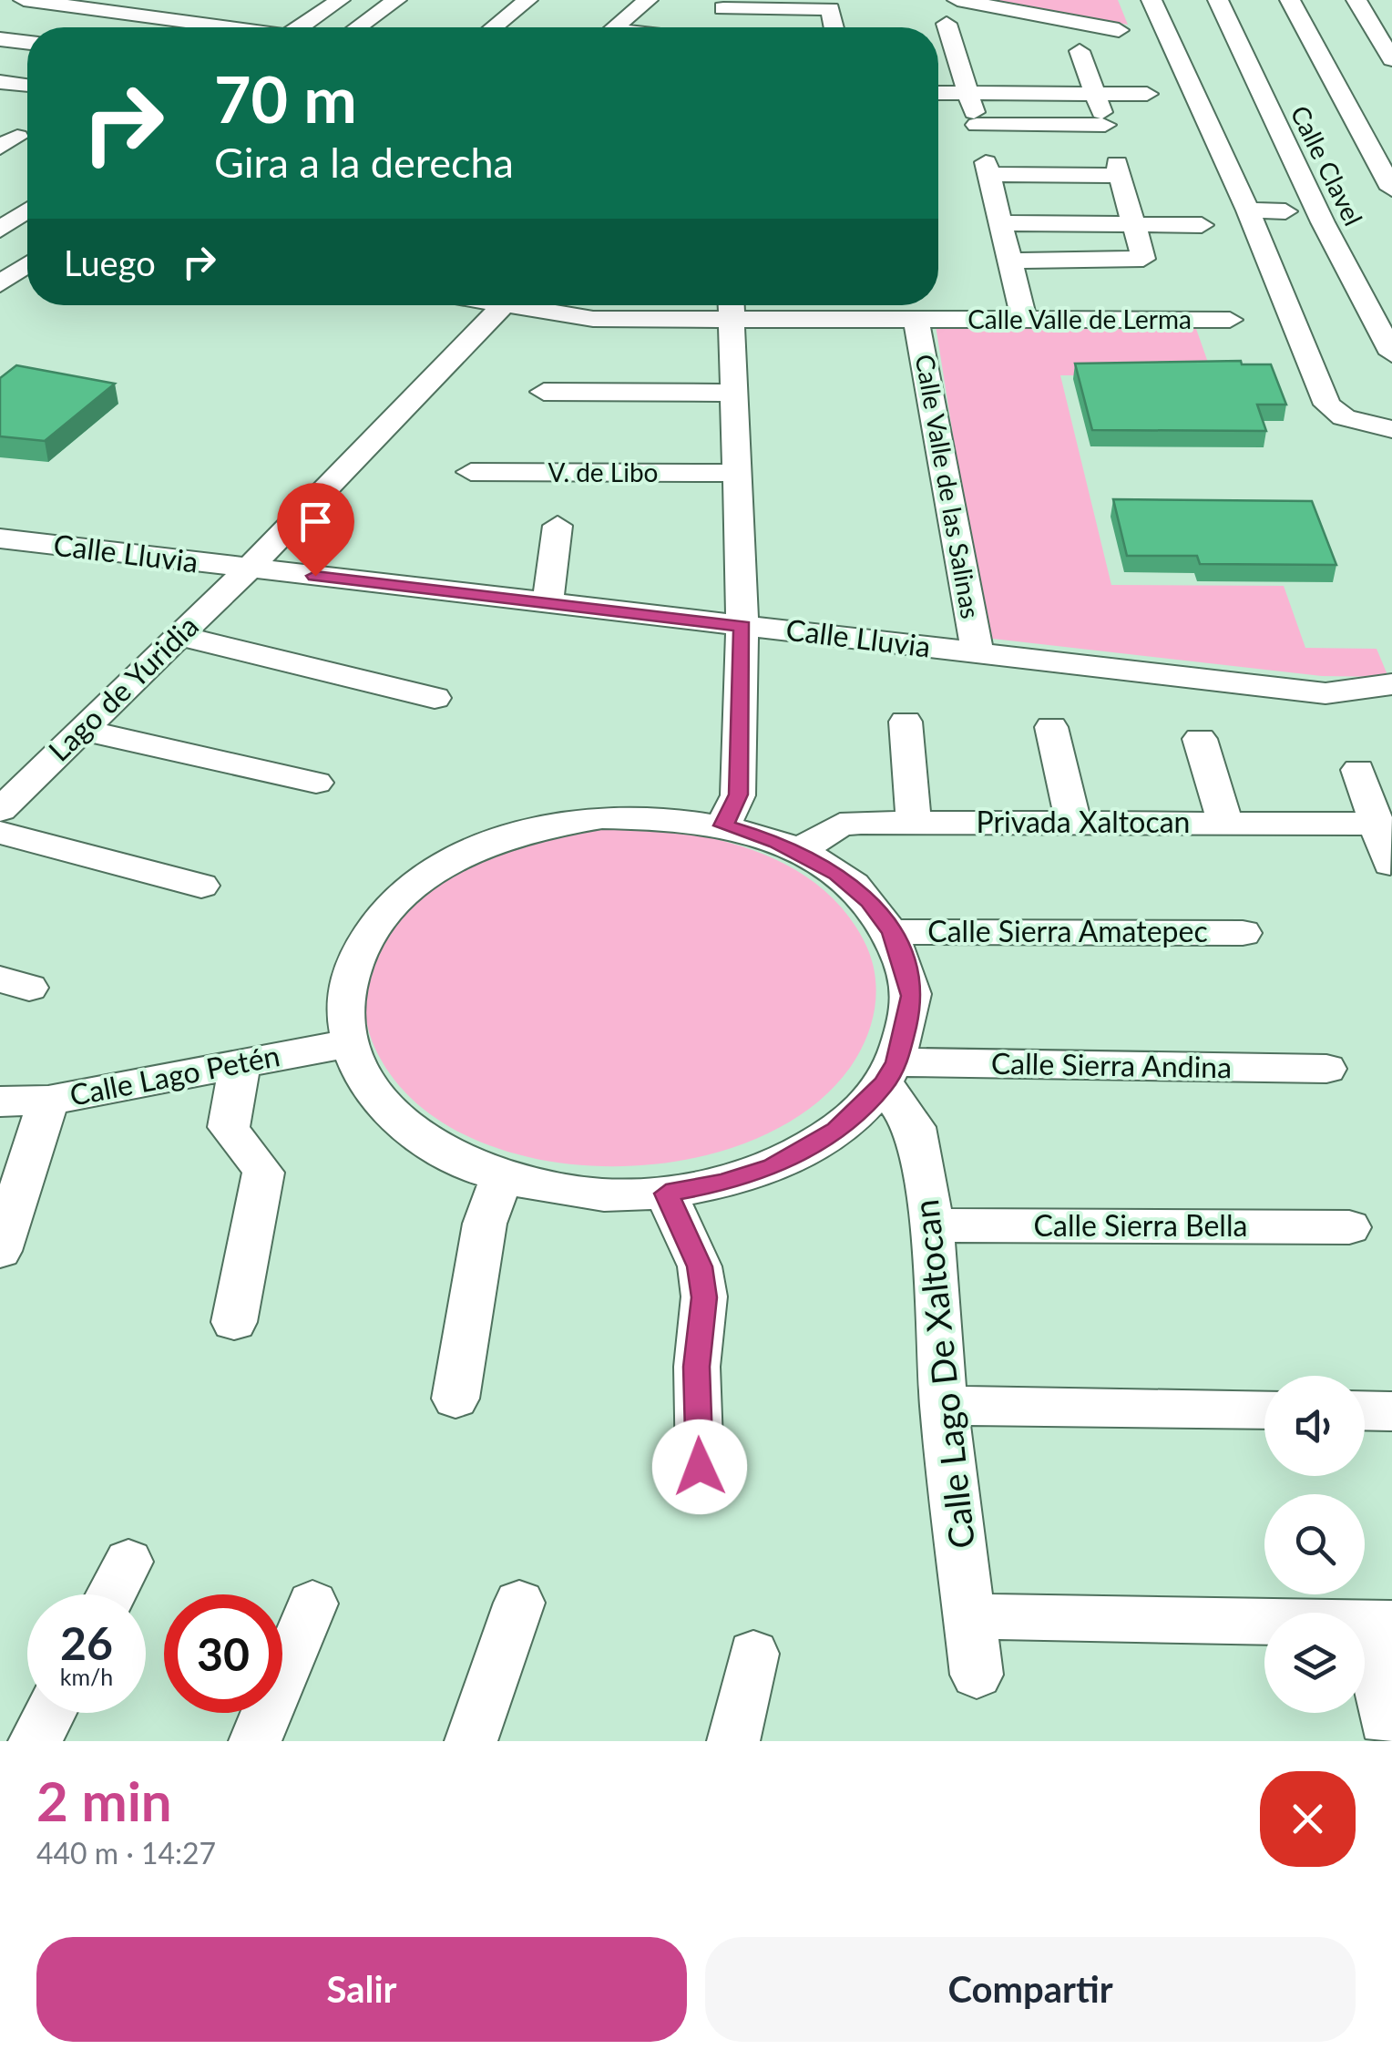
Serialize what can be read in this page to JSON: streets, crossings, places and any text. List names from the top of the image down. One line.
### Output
{"streets":{"street":["Calle Clavel","Calle Valle de Lerma","V. de Libo","Calle Valle de las Salinas","Calle Lluvia","Lago de Yuridia","Privada Xaltocan","Calle Sierra Amatepec","Calle Sierra Andina","Calle Lago Petén","Calle Sierra Bella","Calle Lago De Xaltocan"]},"crossings":[["Calle Valle de Lerma","Calle Valle de las Salinas"],["Calle Valle de las Salinas","Calle Lluvia"],["Calle Lluvia","Lago de Yuridia"],["Calle Sierra Andina","Calle Lago De Xaltocan"],["Calle Sierra Bella","Calle Lago De Xaltocan"]],"page":{"turn":["70 m","Gira a la derecha"],"then":"Luego","speed":"26 km/h","limit":"30","heading":["2 min","440 m · 14:27"],"buttons":["Salir","Compartir"]}}
